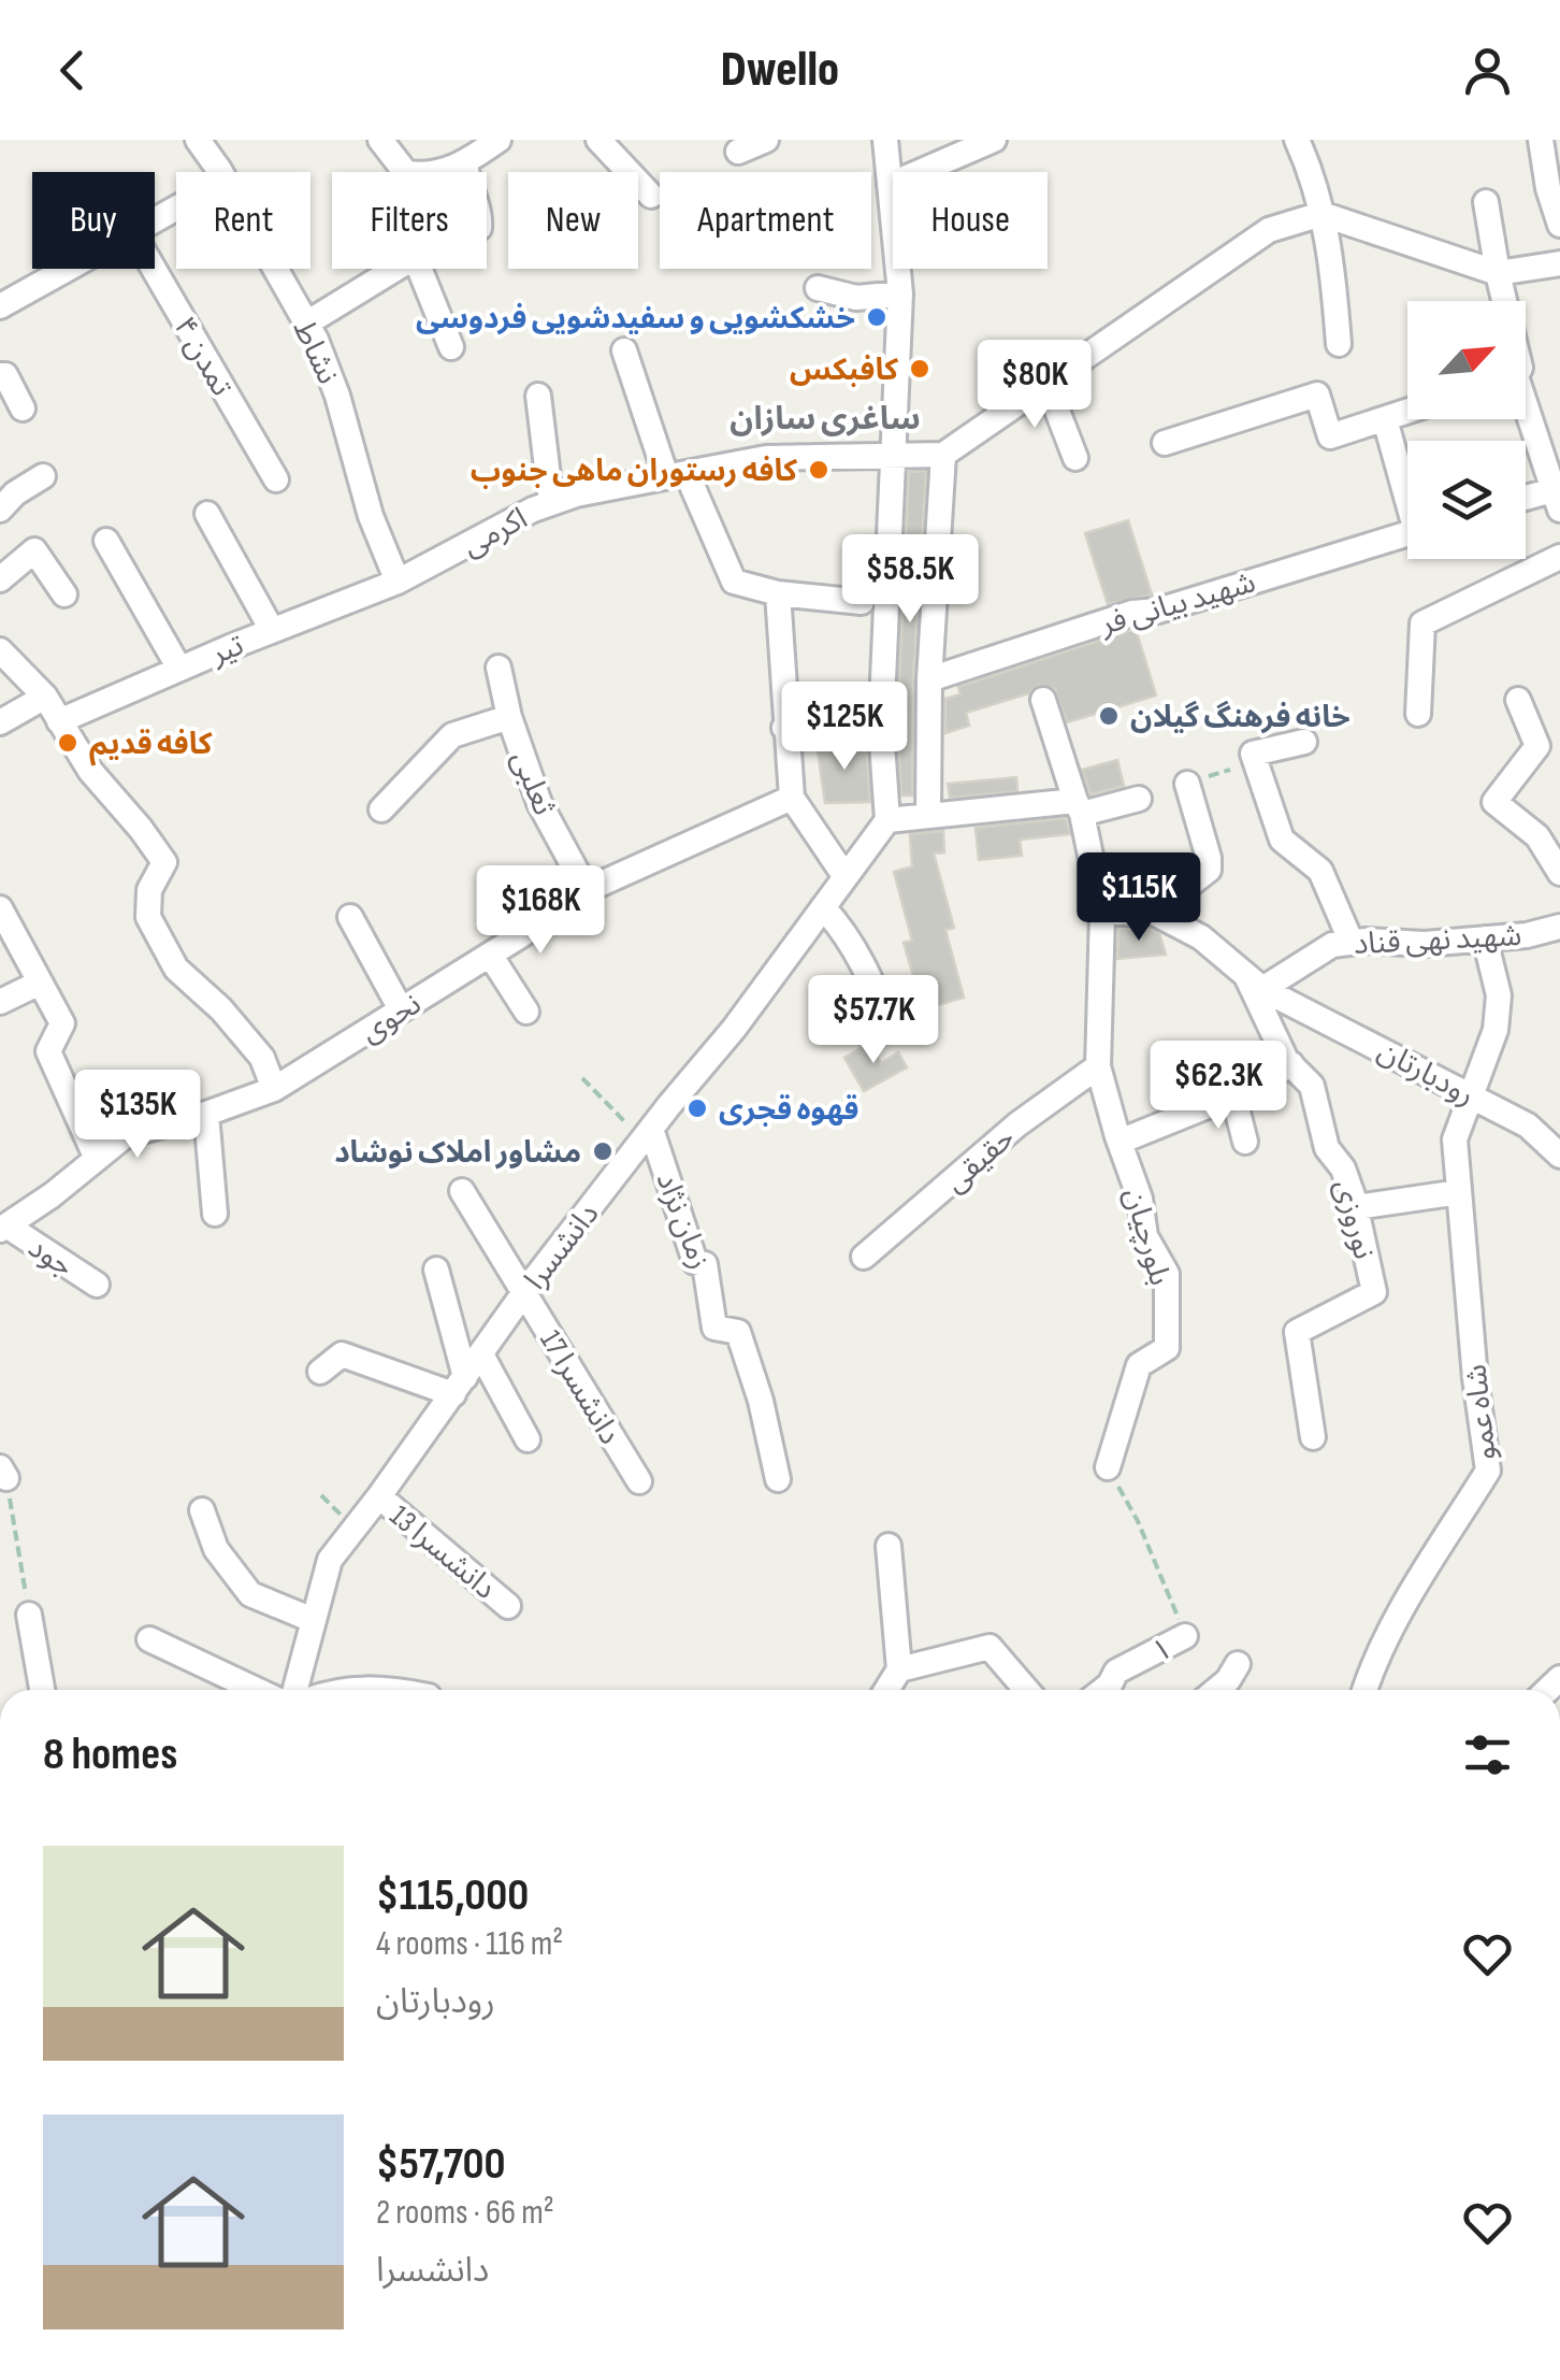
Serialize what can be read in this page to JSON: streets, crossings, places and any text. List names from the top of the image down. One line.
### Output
{"streets":{"street":["نشاط","تمدن ۴","اکرمی","شهید بیانی فر","تیر","ثعلبی","شهید نهی قناد","نحوی","رودبارتان","حقیقی","نوروزی","زمان نژاد","بلورچیان","دانشسرا","جود","دانشسرا 17","شاه عمو","دانشسرا 13","۱"]},"crossings":[["نشاط","اکرمی"],["نشاط","تیر"],["اکرمی","تیر"],["ثعلبی","نحوی"],["شهید نهی قناد","رودبارتان"],["شهید نهی قناد","نوروزی"],["شهید نهی قناد","شاه عمو"],["نحوی","جود"],["رودبارتان","نوروزی"],["رودبارتان","بلورچیان"],["رودبارتان","شاه عمو"],["حقیقی","بلورچیان"],["زمان نژاد","دانشسرا"],["دانشسرا","دانشسرا 17"],["دانشسرا","دانشسرا 13"]],"districts":["ساغری سازان"],"places":["خشکشویی و سفیدشویی فردوسی","کافبکس","کافه رستوران ماهی جنوب","خانه فرهنگ گیلان","کافه قدیم","قهوه قجری","مشاور املاک نوشاد"],"north":"top right","page":{"header":"Dwello","chip":["Buy","Rent","Filters","New","Apartment","House"],"price":["$80K","$58.5K","$125K","$115K","$168K","$57.7K","$62.3K","$135K"],"heading":"8 homes","list":[{"name":"$115,000","note":"4 rooms · 116 m² · رودبارتان"},{"name":"$57,700","note":"2 rooms · 66 m² · دانشسرا"}]}}
